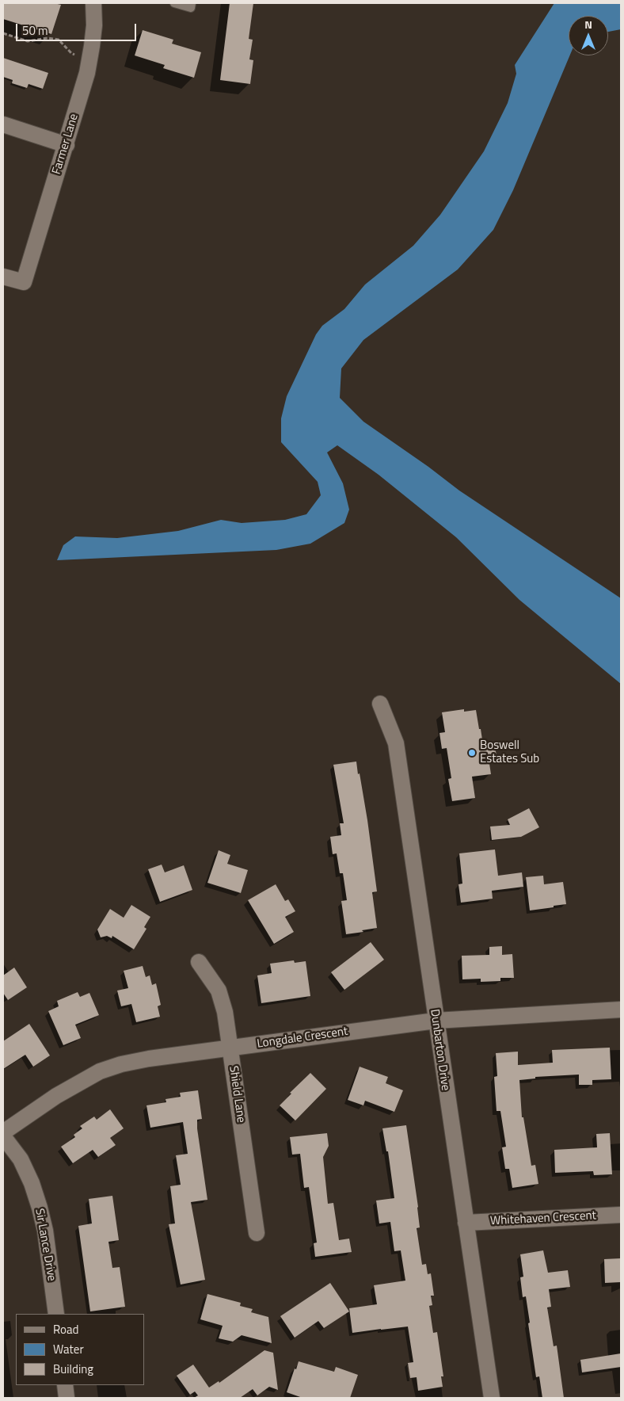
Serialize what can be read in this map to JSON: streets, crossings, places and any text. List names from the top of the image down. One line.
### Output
{"streets":{"street":["Farmer Lane","Longdale Crescent","Dunbarton Drive","Shield Lane","Whitehaven Crescent","Sir Lance Drive"]},"crossings":[["Longdale Crescent","Dunbarton Drive"],["Longdale Crescent","Shield Lane"],["Dunbarton Drive","Whitehaven Crescent"]],"places":["Boswell Estates Sub"],"legend":["Road","Water","Building"],"scale_bar":"50 m","north":"top"}
